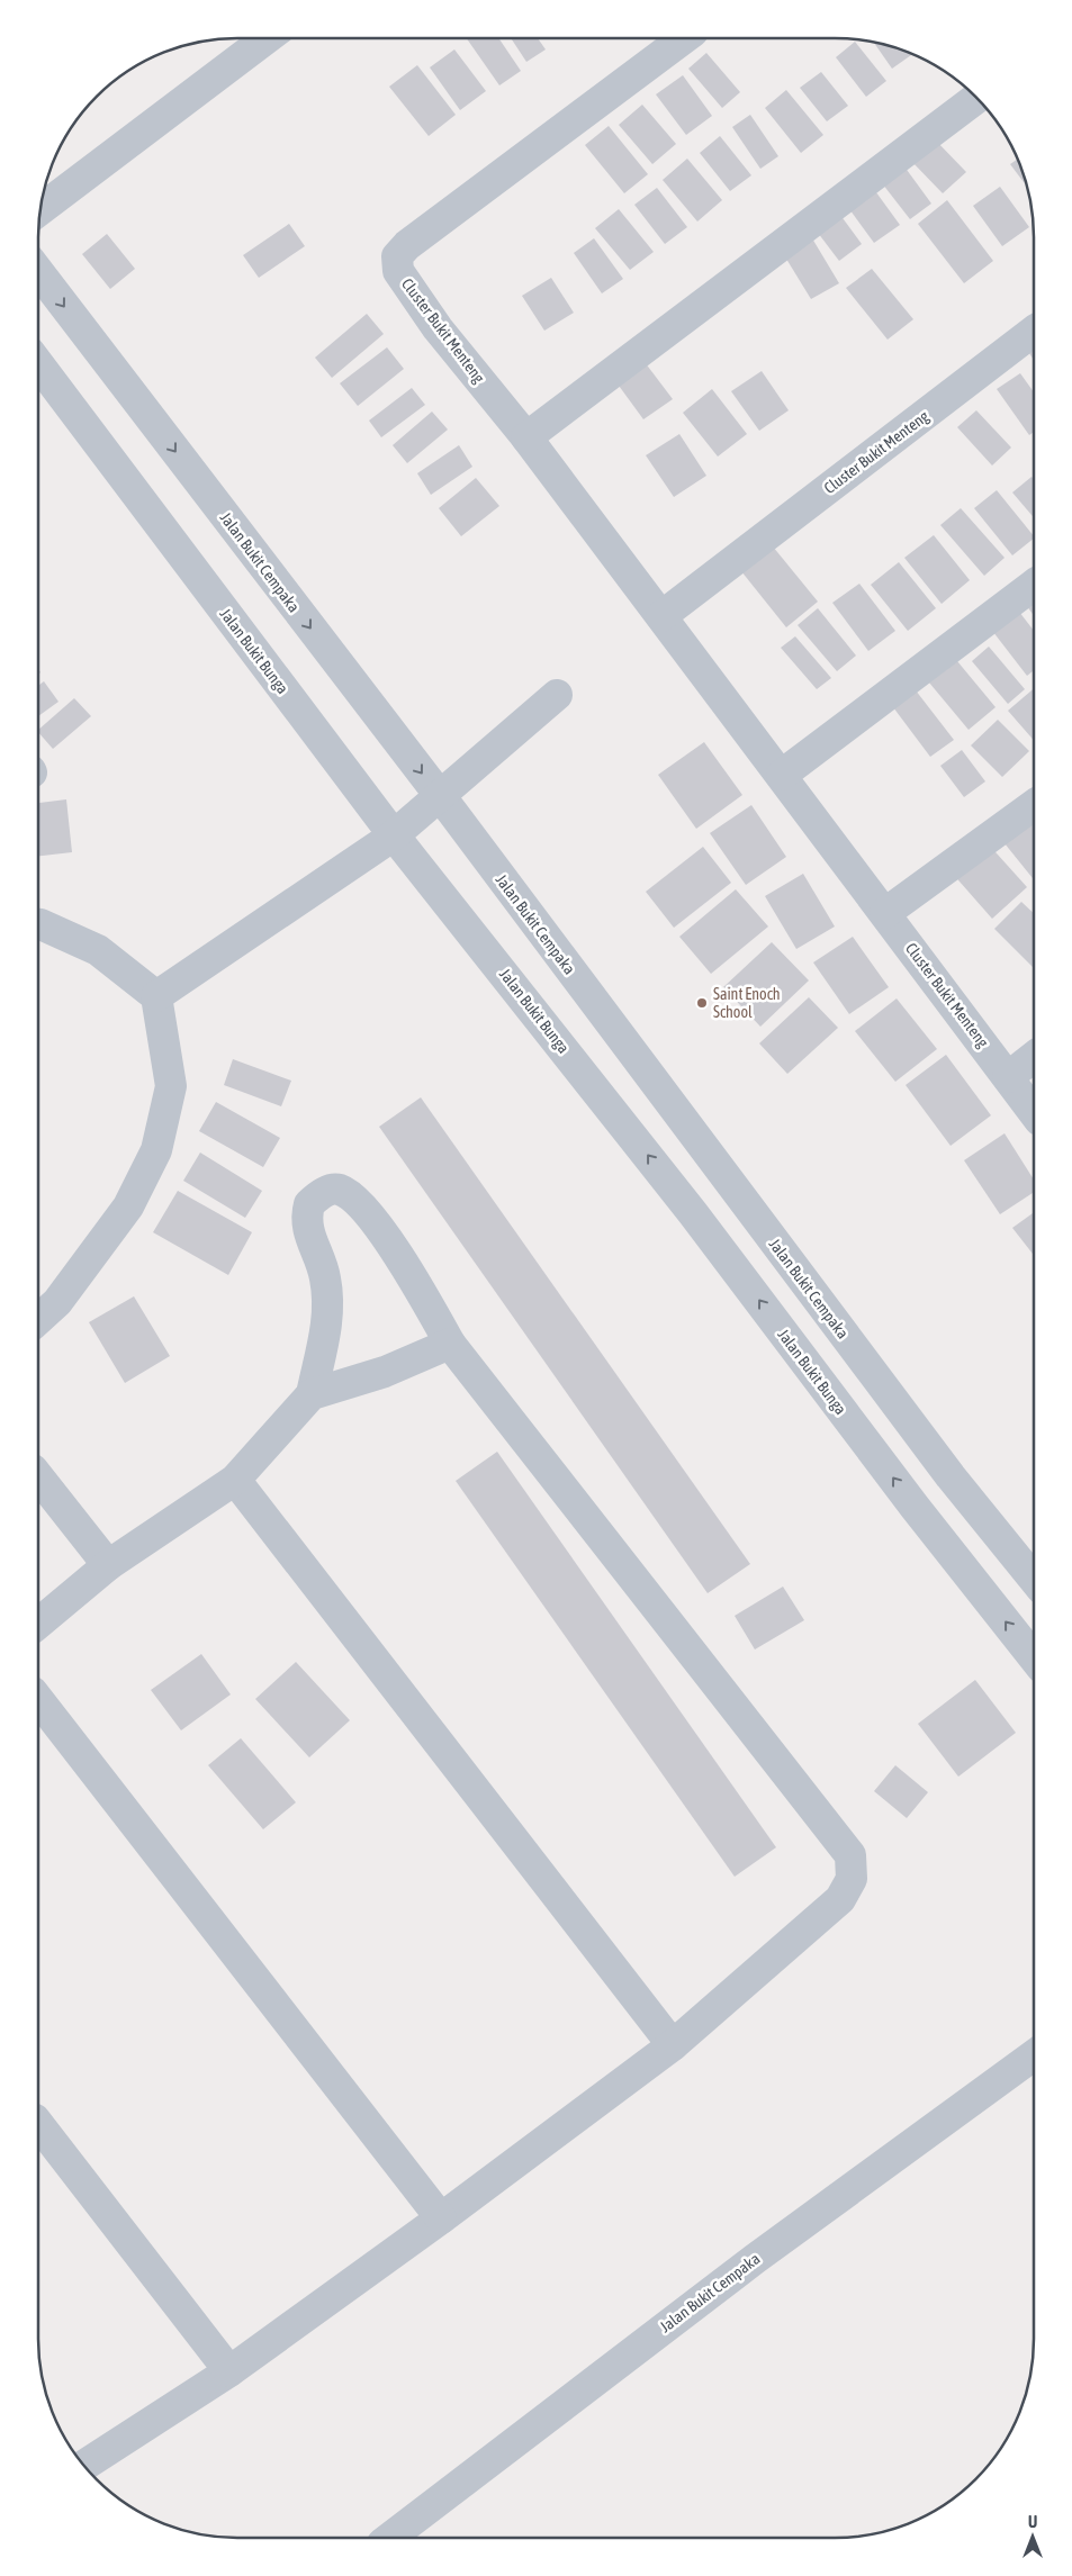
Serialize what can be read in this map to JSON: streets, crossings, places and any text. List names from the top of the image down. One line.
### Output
{"streets":{"street":["Cluster Bukit Menteng","Jalan Bukit Cempaka","Jalan Bukit Bunga"]},"one_way":["Jalan Bukit Bunga"],"places":["Saint Enoch School"],"north":"top"}
